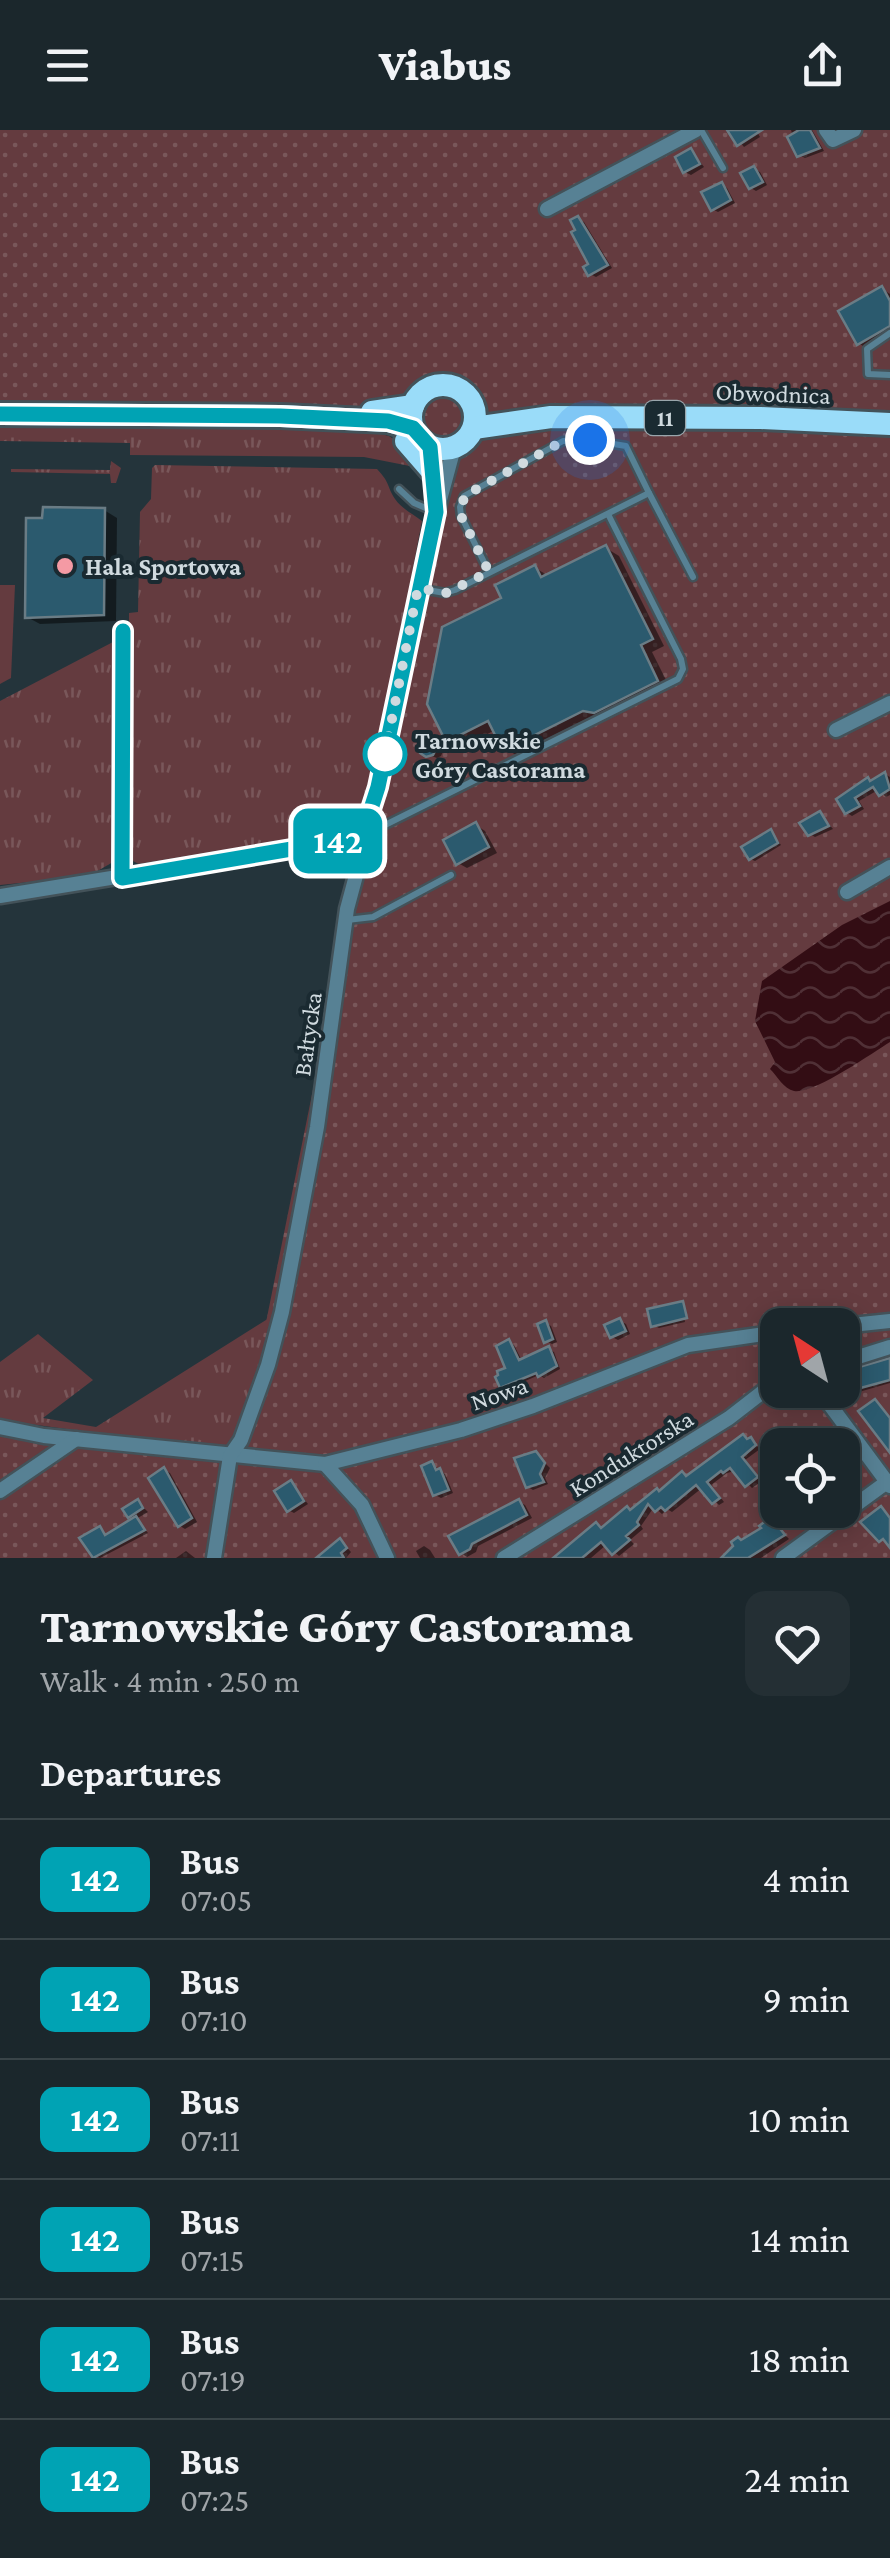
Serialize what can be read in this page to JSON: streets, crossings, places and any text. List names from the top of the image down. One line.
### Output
{"streets":{"highway":["Obwodnica","11"],"street":["Bałtycka","Nowa","Konduktorska"]},"crossings":[["Obwodnica","Bałtycka"],["Bałtycka","Nowa"]],"places":["Hala Sportowa","Tarnowskie Góry Castorama"],"lines":["bus line 142"],"north":"top left","page":{"header":"Viabus","on_map":"142","heading":[["Tarnowskie Góry Castorama","Walk · 4 min · 250 m"],"Departures"],"list":[{"mark":"142","name":"Bus","note":"07:05","value":"4 min"},{"mark":"142","name":"Bus","note":"07:10","value":"9 min"},{"mark":"142","name":"Bus","note":"07:11","value":"10 min"},{"mark":"142","name":"Bus","note":"07:15","value":"14 min"},{"mark":"142","name":"Bus","note":"07:19","value":"18 min"},{"mark":"142","name":"Bus","note":"07:25","value":"24 min"}]}}
